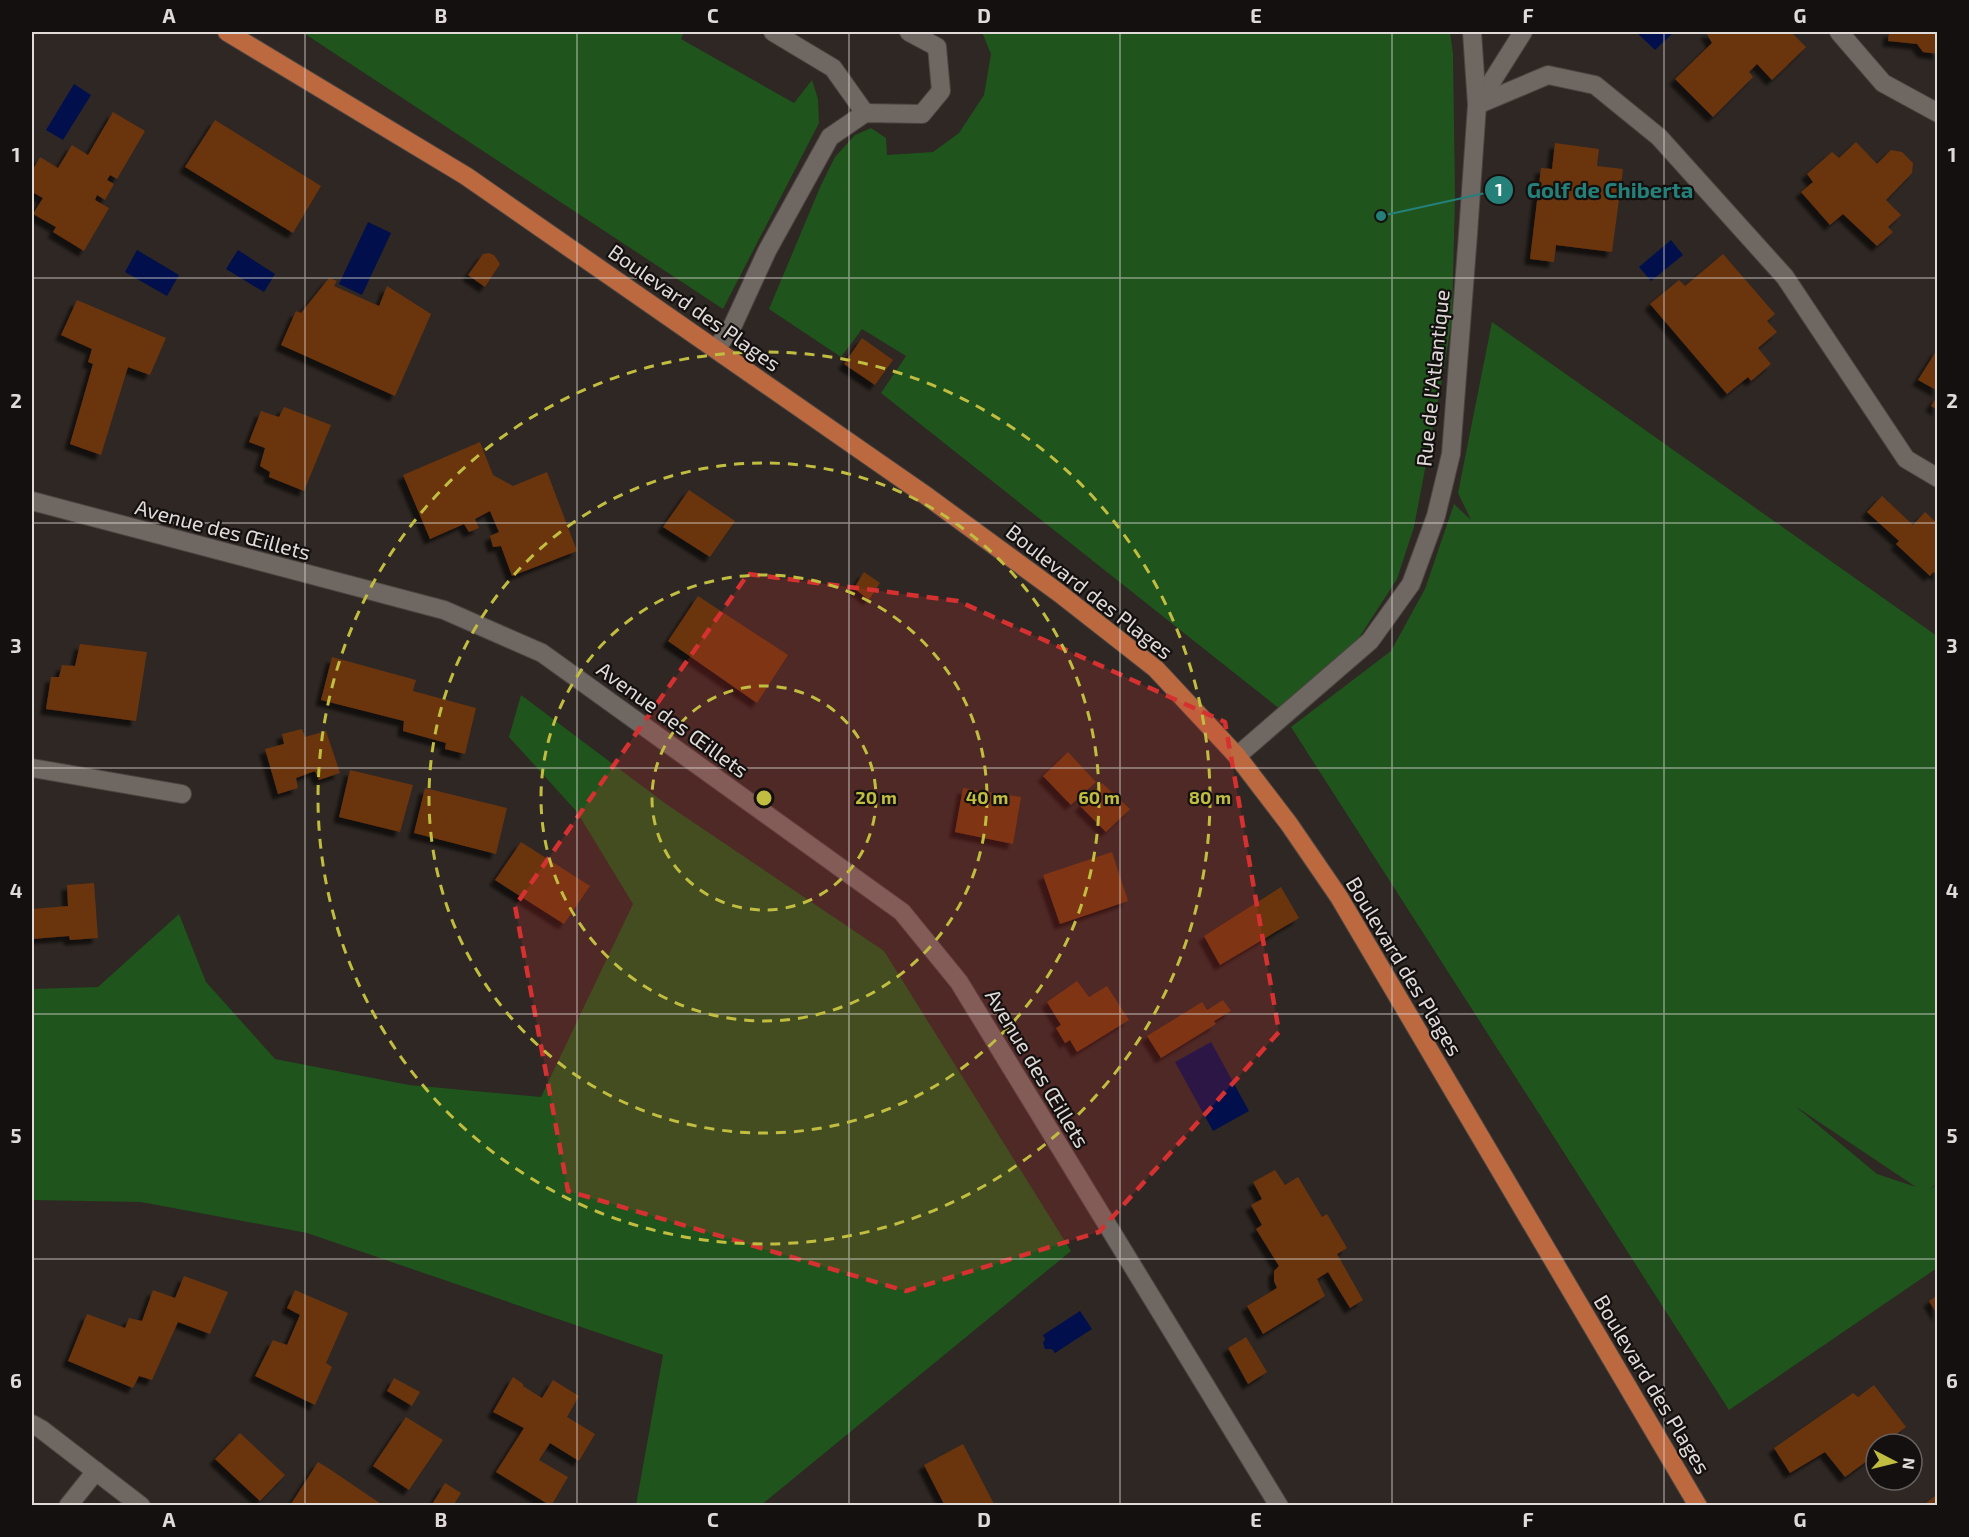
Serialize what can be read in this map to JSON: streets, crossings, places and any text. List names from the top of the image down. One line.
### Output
{"streets":{"main road":["Boulevard des Plages"],"street":["Rue de l'Atlantique","Avenue des Œillets"]},"crossings":[["Boulevard des Plages","Rue de l'Atlantique"]],"places":["Golf de Chiberta"],"north":"right","grid":{"columns":["A","B","C","D","E","F","G"],"rows":["1","2","3","4","5","6"]},"rings":["20 m","40 m","60 m","80 m"]}
